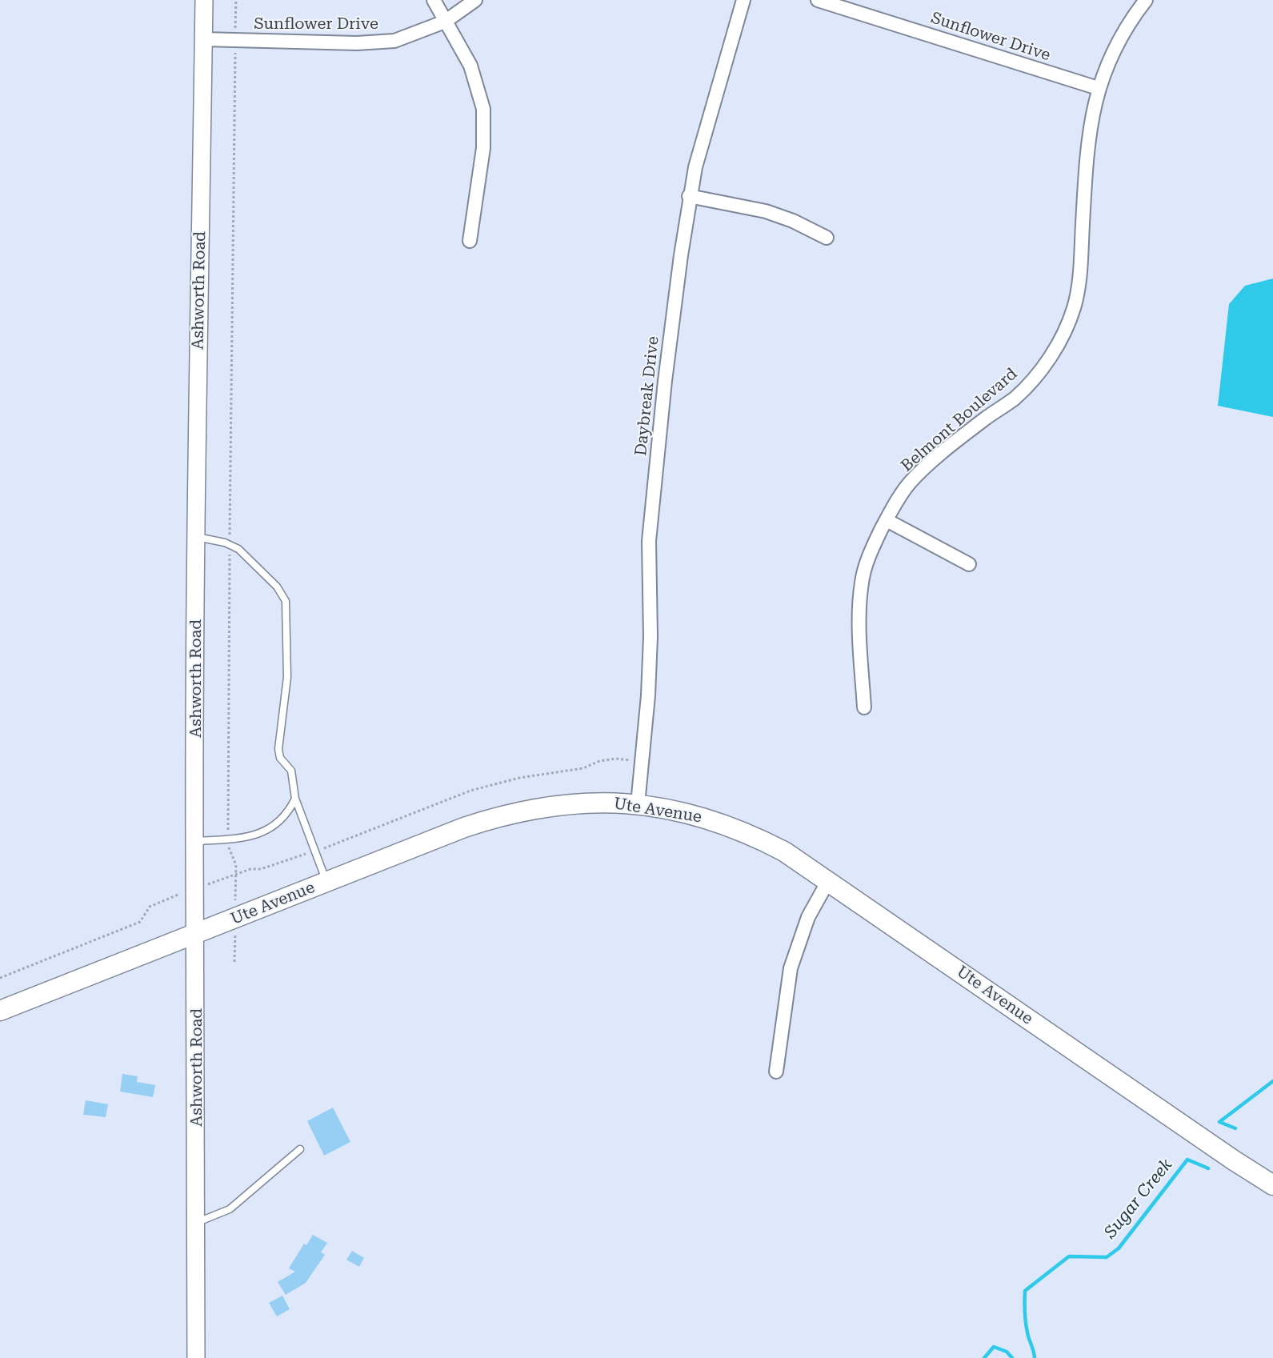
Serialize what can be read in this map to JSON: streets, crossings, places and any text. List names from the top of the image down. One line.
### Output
{"streets":{"main road":["Ute Avenue"],"street":["Sunflower Drive","Ashworth Road","Daybreak Drive","Belmont Boulevard"]},"crossings":[["Sunflower Drive","Ashworth Road"],["Sunflower Drive","Belmont Boulevard"],["Ashworth Road","Ute Avenue"],["Daybreak Drive","Ute Avenue"]],"water":["Sugar Creek"]}
